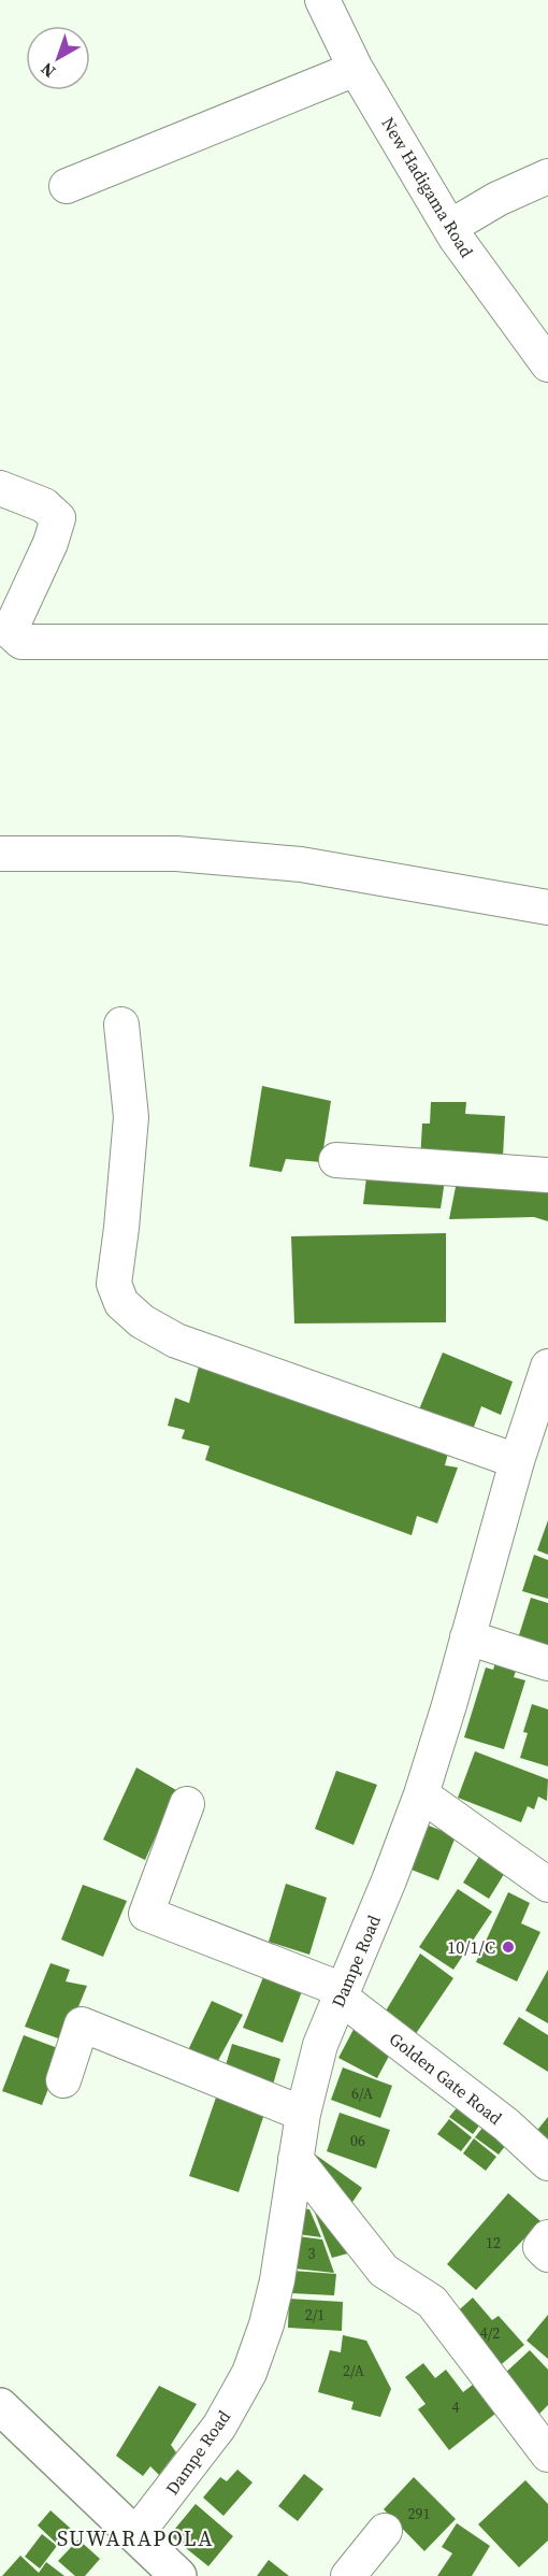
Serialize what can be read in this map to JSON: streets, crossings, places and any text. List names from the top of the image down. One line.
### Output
{"streets":{"street":["New Hadigama Road","Dampe Road","Golden Gate Road"]},"crossings":[["Dampe Road","Golden Gate Road"]],"districts":["SUWARAPOLA"],"places":["10/1/C"],"house_numbers":["6/A","06","12","3","2/1","4/2","2/A","4","291"],"north":"bottom left"}
